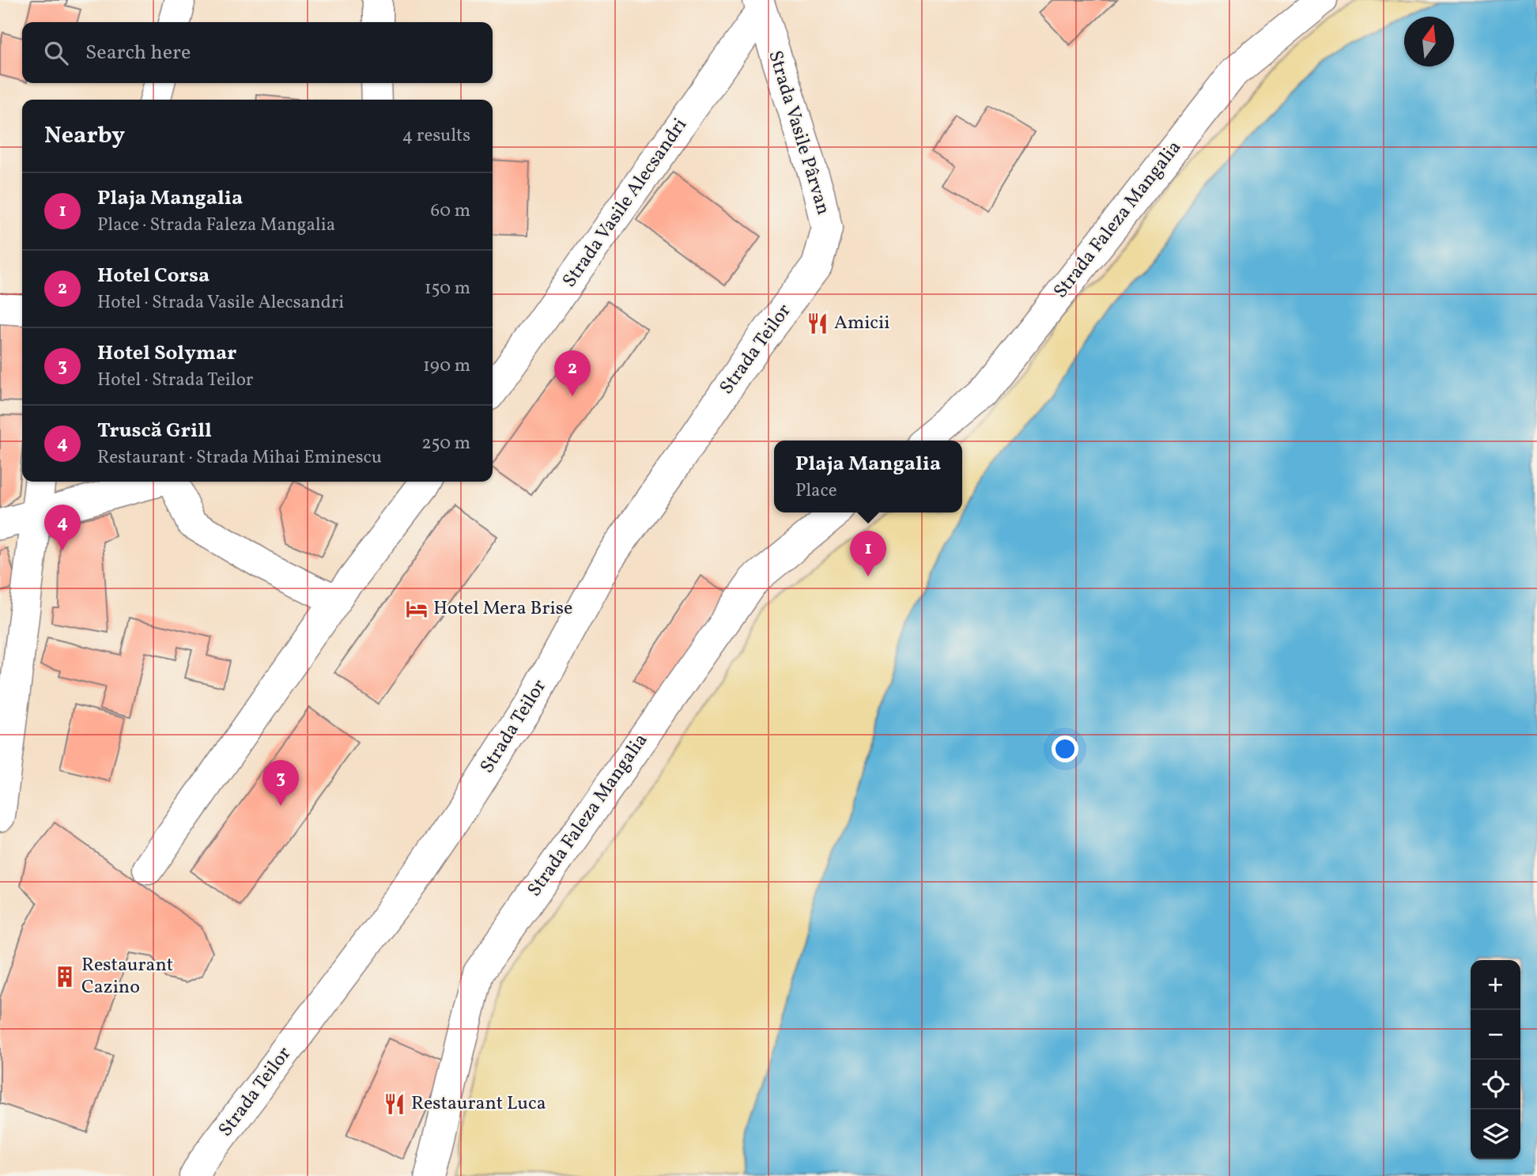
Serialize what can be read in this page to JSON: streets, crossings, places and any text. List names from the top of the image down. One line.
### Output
{"streets":{"street":["Strada Vasile Pârvan","Strada Vasile Alecsandri","Strada Faleza Mangalia","Strada Teilor"]},"crossings":[["Strada Vasile Pârvan","Strada Vasile Alecsandri"],["Strada Vasile Pârvan","Strada Teilor"]],"places":{"restaurant":["Amicii","Restaurant Luca"],"hotel":["Hotel Mera Brise"],"building":["Restaurant Cazino"]},"north":"top","page":{"search":"Search here","heading":["Nearby","4 results"],"list":[{"mark":"1","name":"Plaja Mangalia","note":"Place · Strada Faleza Mangalia","value":"60 m"},{"mark":"2","name":"Hotel Corsa","note":"Hotel · Strada Vasile Alecsandri","value":"150 m"},{"mark":"3","name":"Hotel Solymar","note":"Hotel · Strada Teilor","value":"190 m"},{"mark":"4","name":"Truscă Grill","note":"Restaurant · Strada Mihai Eminescu","value":"250 m"}],"pins":["2","4","1","3"],"popup":["Plaja Mangalia","Place"],"map_buttons":["+","−"]}}
